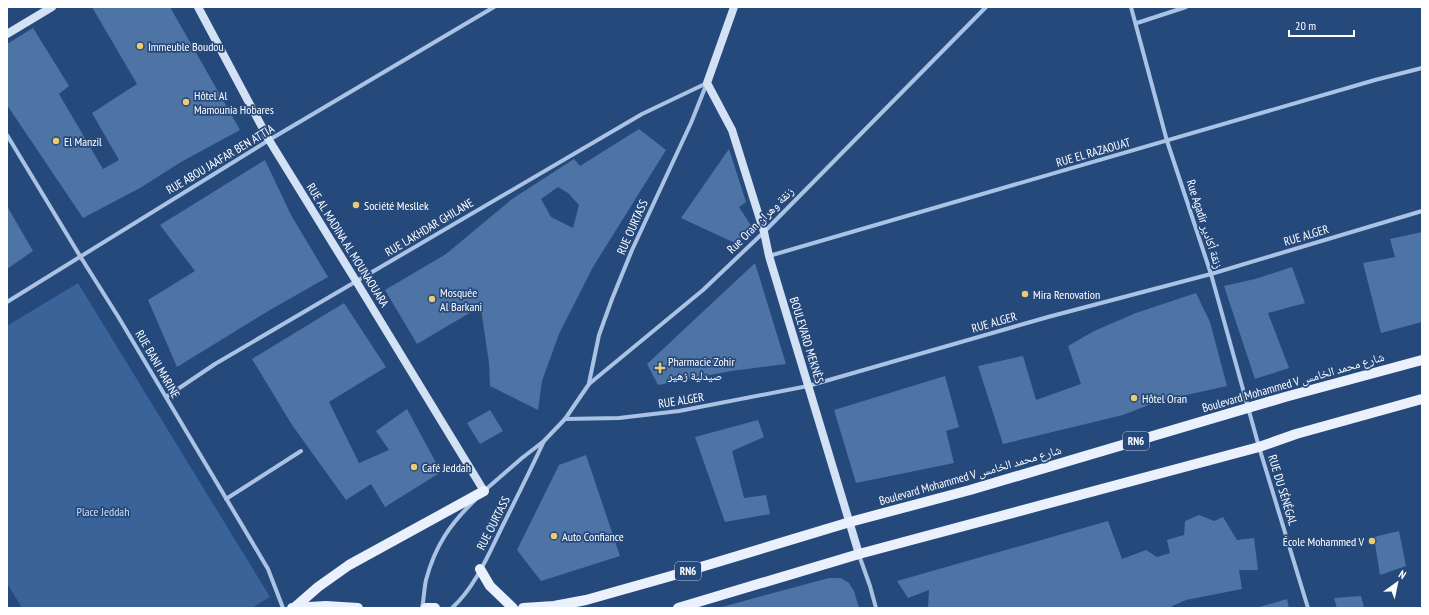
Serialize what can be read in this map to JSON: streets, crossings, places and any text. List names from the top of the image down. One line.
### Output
{"streets":{"main road":["Boulevard Mohammed V شارع محمد الخامس","RN6"],"street":["RUE EL RAZAOUAT","RUE ABOU JAAFAR BEN ATTIA","Rue Oran زنقة وهران","Rue Agadir زنقة أكادير","RUE LAKHDAR GHILANE","RUE OURTASS","RUE ALGER","RUE AL MADINA AL MOUNAOUARA","BOULEVARD MEKNÈS","RUE BANI MARINE","RUE DU SÉNÉGAL"]},"crossings":[["RUE EL RAZAOUAT","Rue Agadir زنقة أكادير"],["RUE EL RAZAOUAT","BOULEVARD MEKNÈS"],["RUE ABOU JAAFAR BEN ATTIA","RUE AL MADINA AL MOUNAOUARA"],["RUE ABOU JAAFAR BEN ATTIA","RUE BANI MARINE"],["Rue Oran زنقة وهران","RUE OURTASS"],["Rue Oran زنقة وهران","RUE ALGER"],["Rue Oran زنقة وهران","BOULEVARD MEKNÈS"],["Rue Agadir زنقة أكادير","RUE ALGER"],["Rue Agadir زنقة أكادير","Boulevard Mohammed V شارع محمد الخامس"],["Rue Agadir زنقة أكادير","RUE DU SÉNÉGAL"],["RUE LAKHDAR GHILANE","RUE OURTASS"],["RUE LAKHDAR GHILANE","RUE AL MADINA AL MOUNAOUARA"],["RUE LAKHDAR GHILANE","BOULEVARD MEKNÈS"],["RUE LAKHDAR GHILANE","RUE BANI MARINE"],["RUE OURTASS","BOULEVARD MEKNÈS"],["RUE ALGER","BOULEVARD MEKNÈS"],["BOULEVARD MEKNÈS","Boulevard Mohammed V شارع محمد الخامس"]],"parks":["Place Jeddah"],"places":{"other":["Immeuble Boudou","Hôtel Al Mamounia Hobares","El Manzil","Société Mesllek","Mira Renovation","Mosquée Al Barkani","Hôtel Oran","Café Jeddah","Auto Confiance","École Mohammed V"],"health":["Pharmacie Zohir صيدلية زهير"]},"scale_bar":"20 m","north":"top right"}
